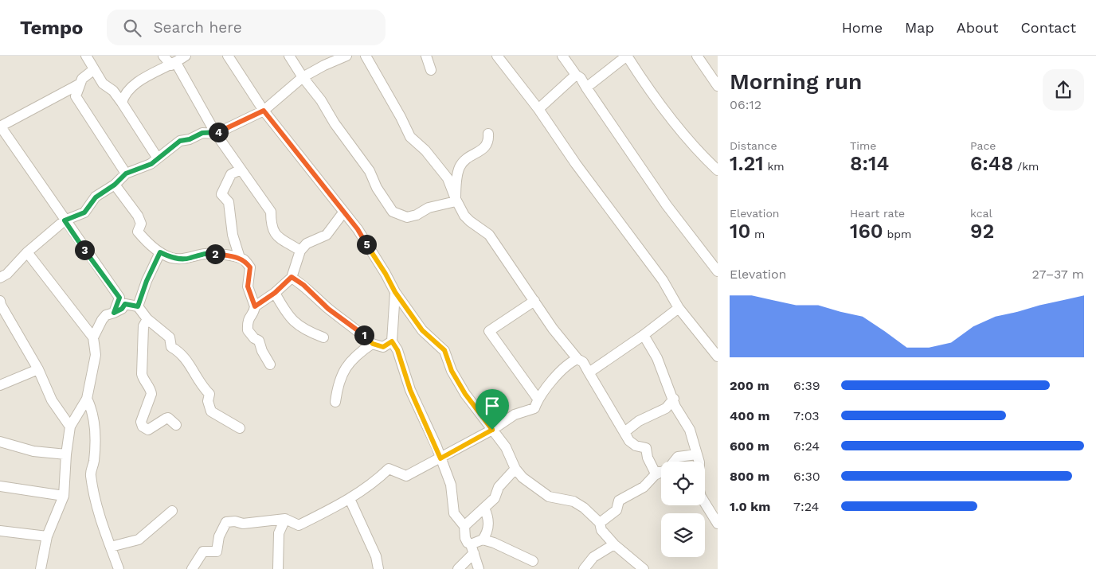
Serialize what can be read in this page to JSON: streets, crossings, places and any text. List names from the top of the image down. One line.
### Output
{"page":{"header":"Tempo","search":"Search here","nav":["Home","Map","About","Contact"],"heading":["Morning run","06:12"],"pins":["4","5","3","2","1"],"stats":[["Distance","1.21 km"],["Time","8:14"],["Pace","6:48 /km"],["Elevation","10 m"],["Heart rate","160 bpm"],["kcal","92"]],"chart":["Elevation","27–37 m"],"list":[{"name":"200 m","note":"6:39"},{"name":"400 m","note":"7:03"},{"name":"600 m","note":"6:24"},{"name":"800 m","note":"6:30"},{"name":"1.0 km","note":"7:24"}]}}
